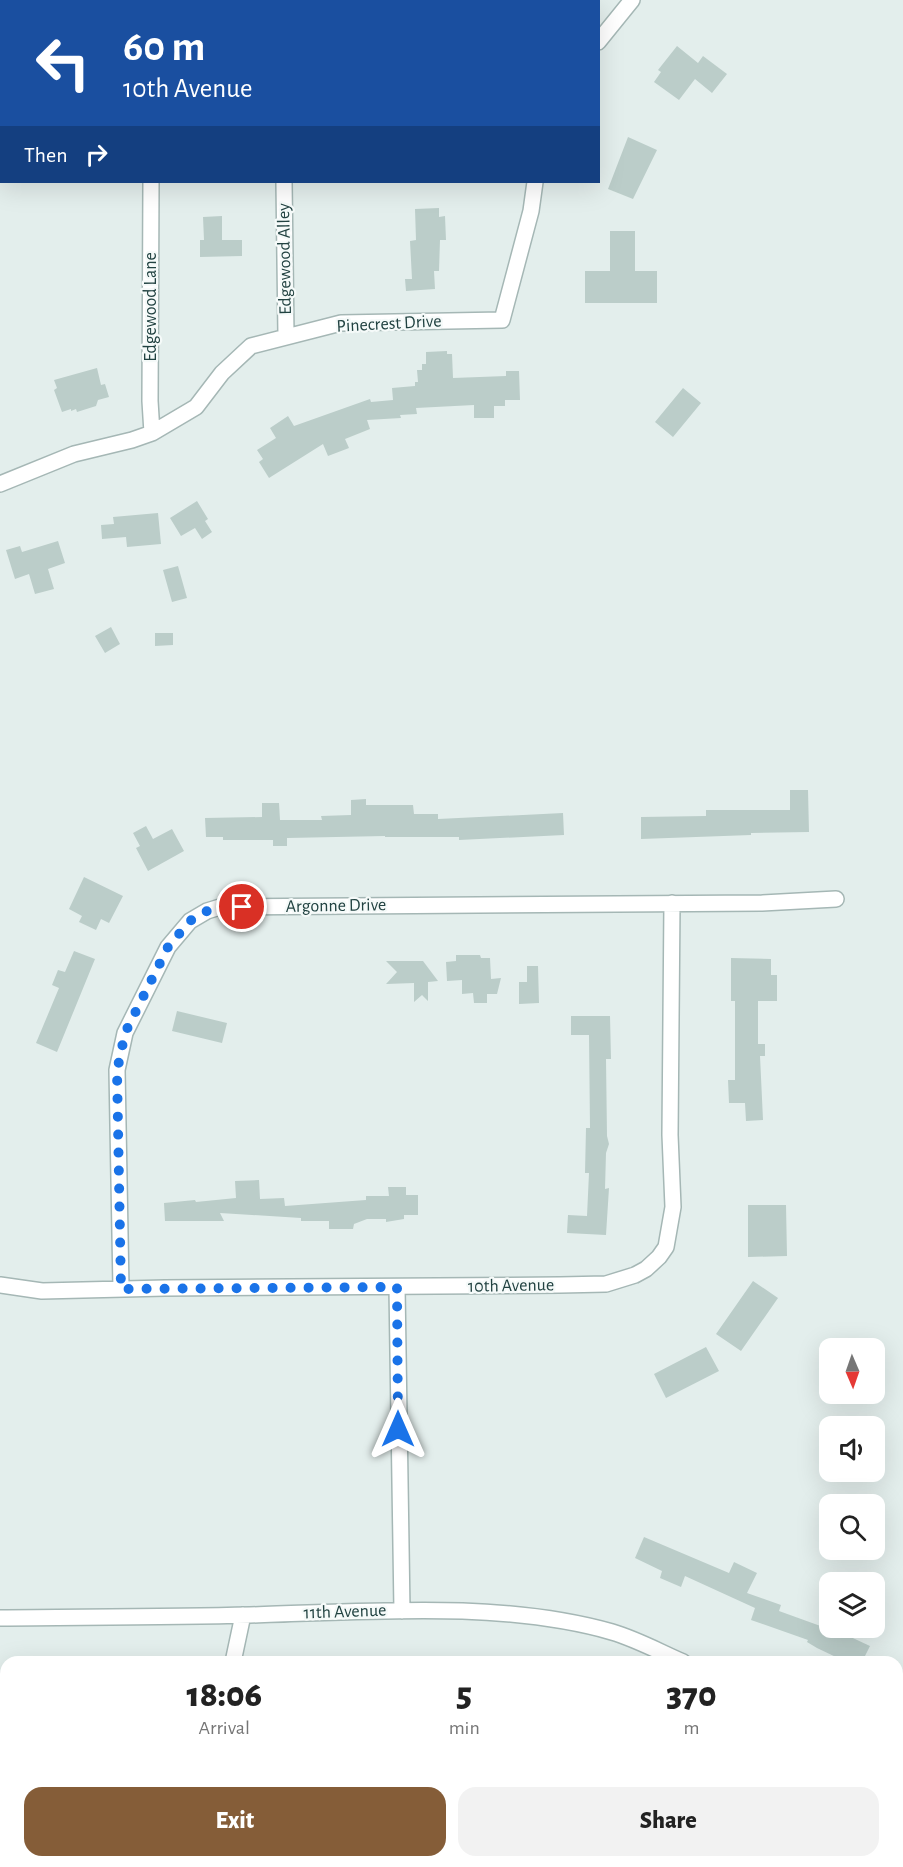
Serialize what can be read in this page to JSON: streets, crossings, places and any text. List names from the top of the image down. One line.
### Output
{"streets":{"street":["Edgewood Alley","Edgewood Lane","Pinecrest Drive","Argonne Drive","10th Avenue","11th Avenue"]},"crossings":[["Edgewood Alley","Pinecrest Drive"],["Edgewood Lane","Pinecrest Drive"],["Argonne Drive","10th Avenue"]],"north":"bottom","page":{"turn":["60 m","10th Avenue"],"then":"Then","eta":["18:06","Arrival","5","min","370","m"],"buttons":["Exit","Share"]}}
